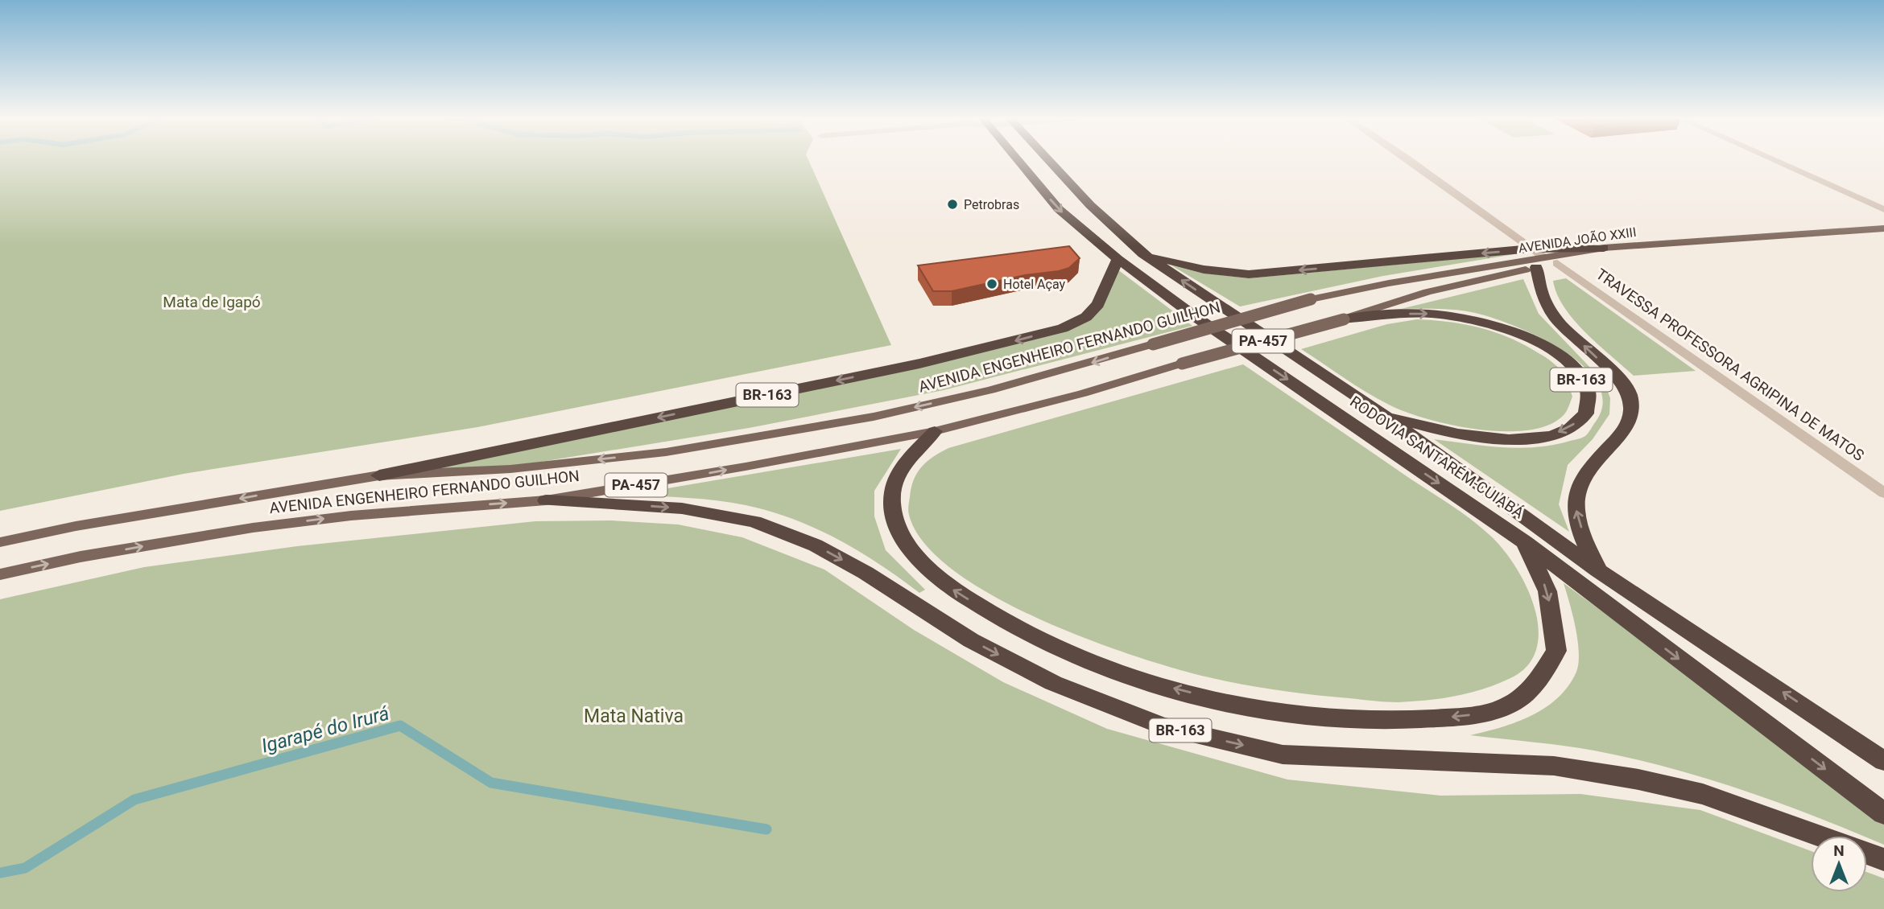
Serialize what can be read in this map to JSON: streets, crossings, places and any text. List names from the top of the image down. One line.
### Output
{"streets":{"highway":["BR-163","RODOVIA SANTARÉM-CUIABÁ"],"main road":["AVENIDA JOÃO XXIII","PA-457","AVENIDA ENGENHEIRO FERNANDO GUILHON"],"street":["TRAVESSA PROFESSORA AGRIPINA DE MATOS"]},"crossings":[["AVENIDA JOÃO XXIII","AVENIDA ENGENHEIRO FERNANDO GUILHON"],["AVENIDA JOÃO XXIII","BR-163"],["AVENIDA ENGENHEIRO FERNANDO GUILHON","BR-163"],["BR-163","RODOVIA SANTARÉM-CUIABÁ"]],"water":["Igarapé do Irurá"],"parks":["Mata de Igapó","Mata Nativa"],"places":["Petrobras","Hotel Açay"],"north":"top"}
